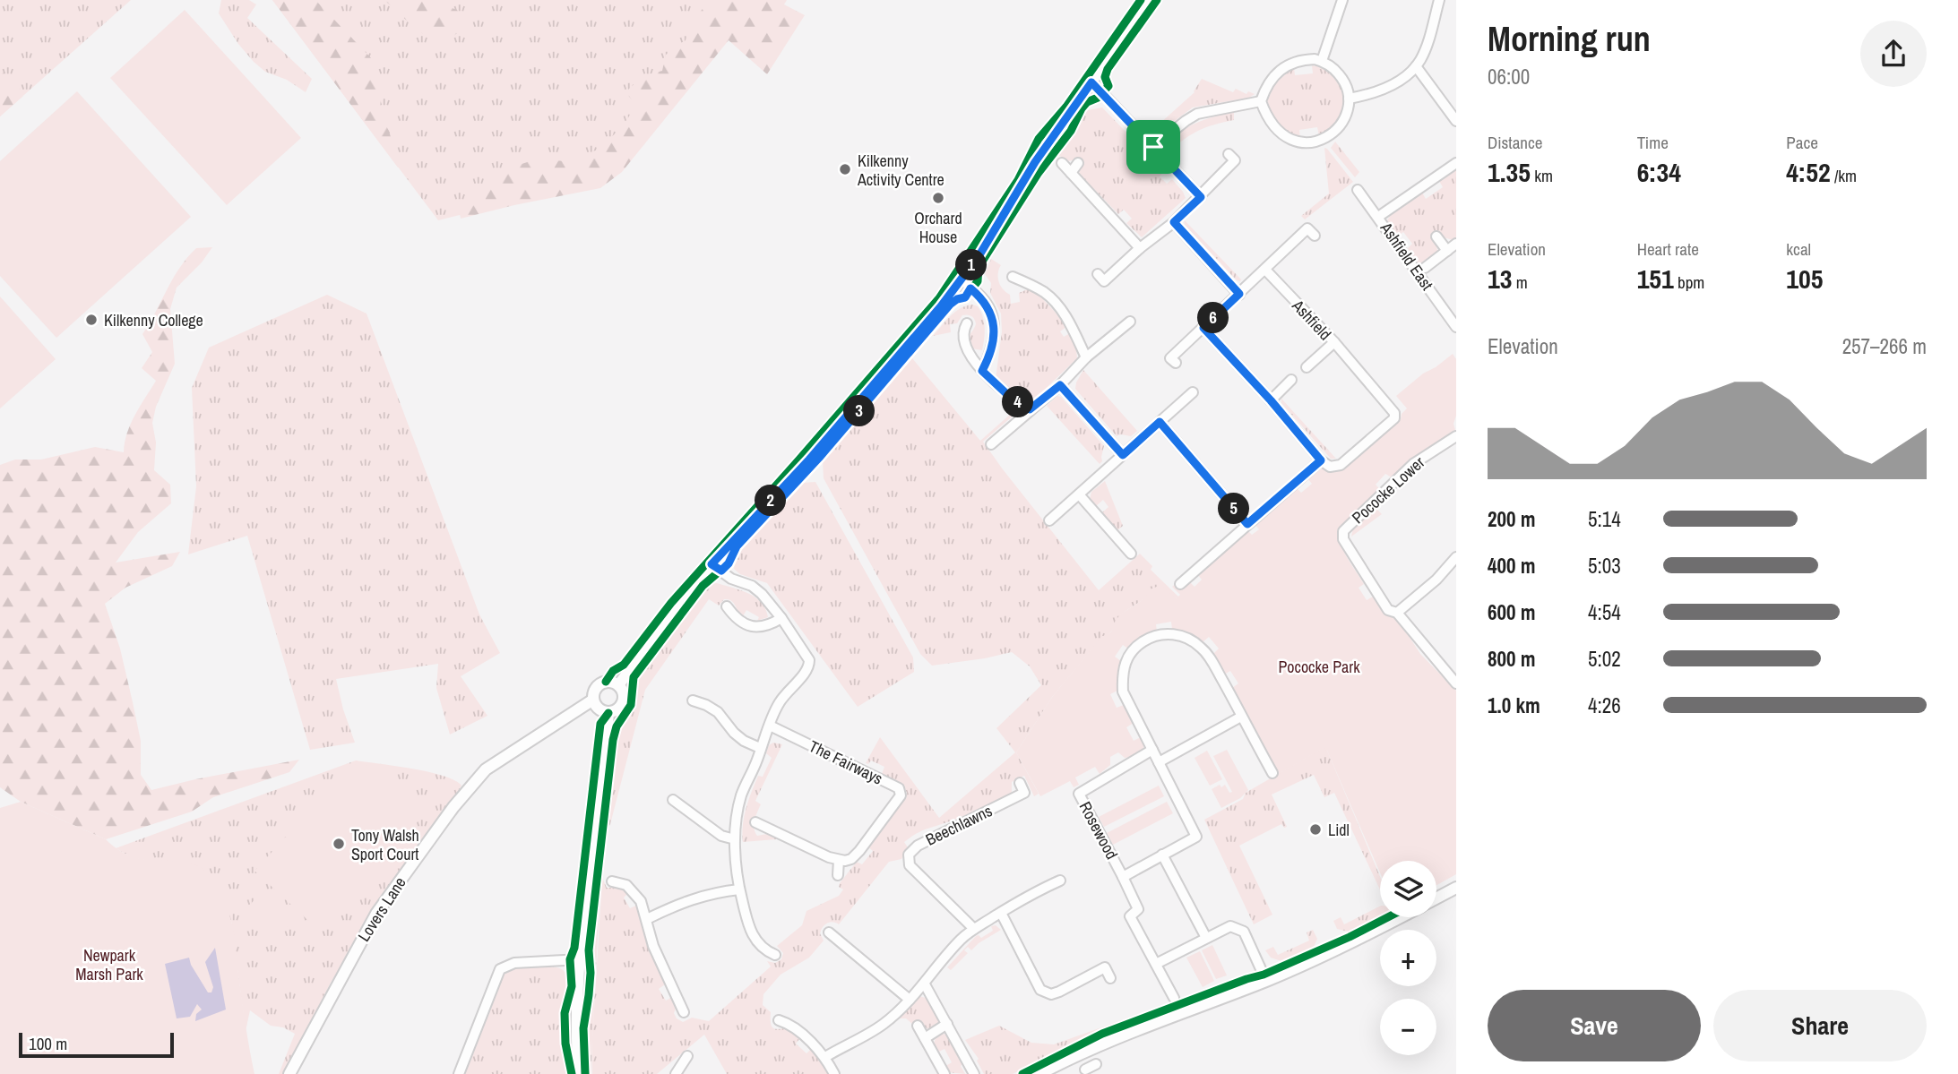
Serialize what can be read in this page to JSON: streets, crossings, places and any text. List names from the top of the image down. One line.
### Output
{"streets":{"street":["Ashfield East","Ashfield","Pococke Lower","The Fairways","Beechlawns","Rosewood","Lovers Lane"]},"parks":["Pococke Park","Newpark Marsh Park"],"places":["Kilkenny Activity Centre","Orchard House","Kilkenny College","Lidl","Tony Walsh Sport Court"],"scale_bar":"100 m","page":{"heading":["Morning run","06:00"],"stats":[["Distance","1.35 km"],["Time","6:34"],["Pace","4:52 /km"],["Elevation","13 m"],["Heart rate","151 bpm"],["kcal","105"]],"pins":["1","6","4","3","2","5"],"chart":["Elevation","257–266 m"],"list":[{"name":"200 m","note":"5:14"},{"name":"400 m","note":"5:03"},{"name":"600 m","note":"4:54"},{"name":"800 m","note":"5:02"},{"name":"1.0 km","note":"4:26"}],"map_buttons":["+","−"],"buttons":["Save","Share"],"scale":"100 m"}}
